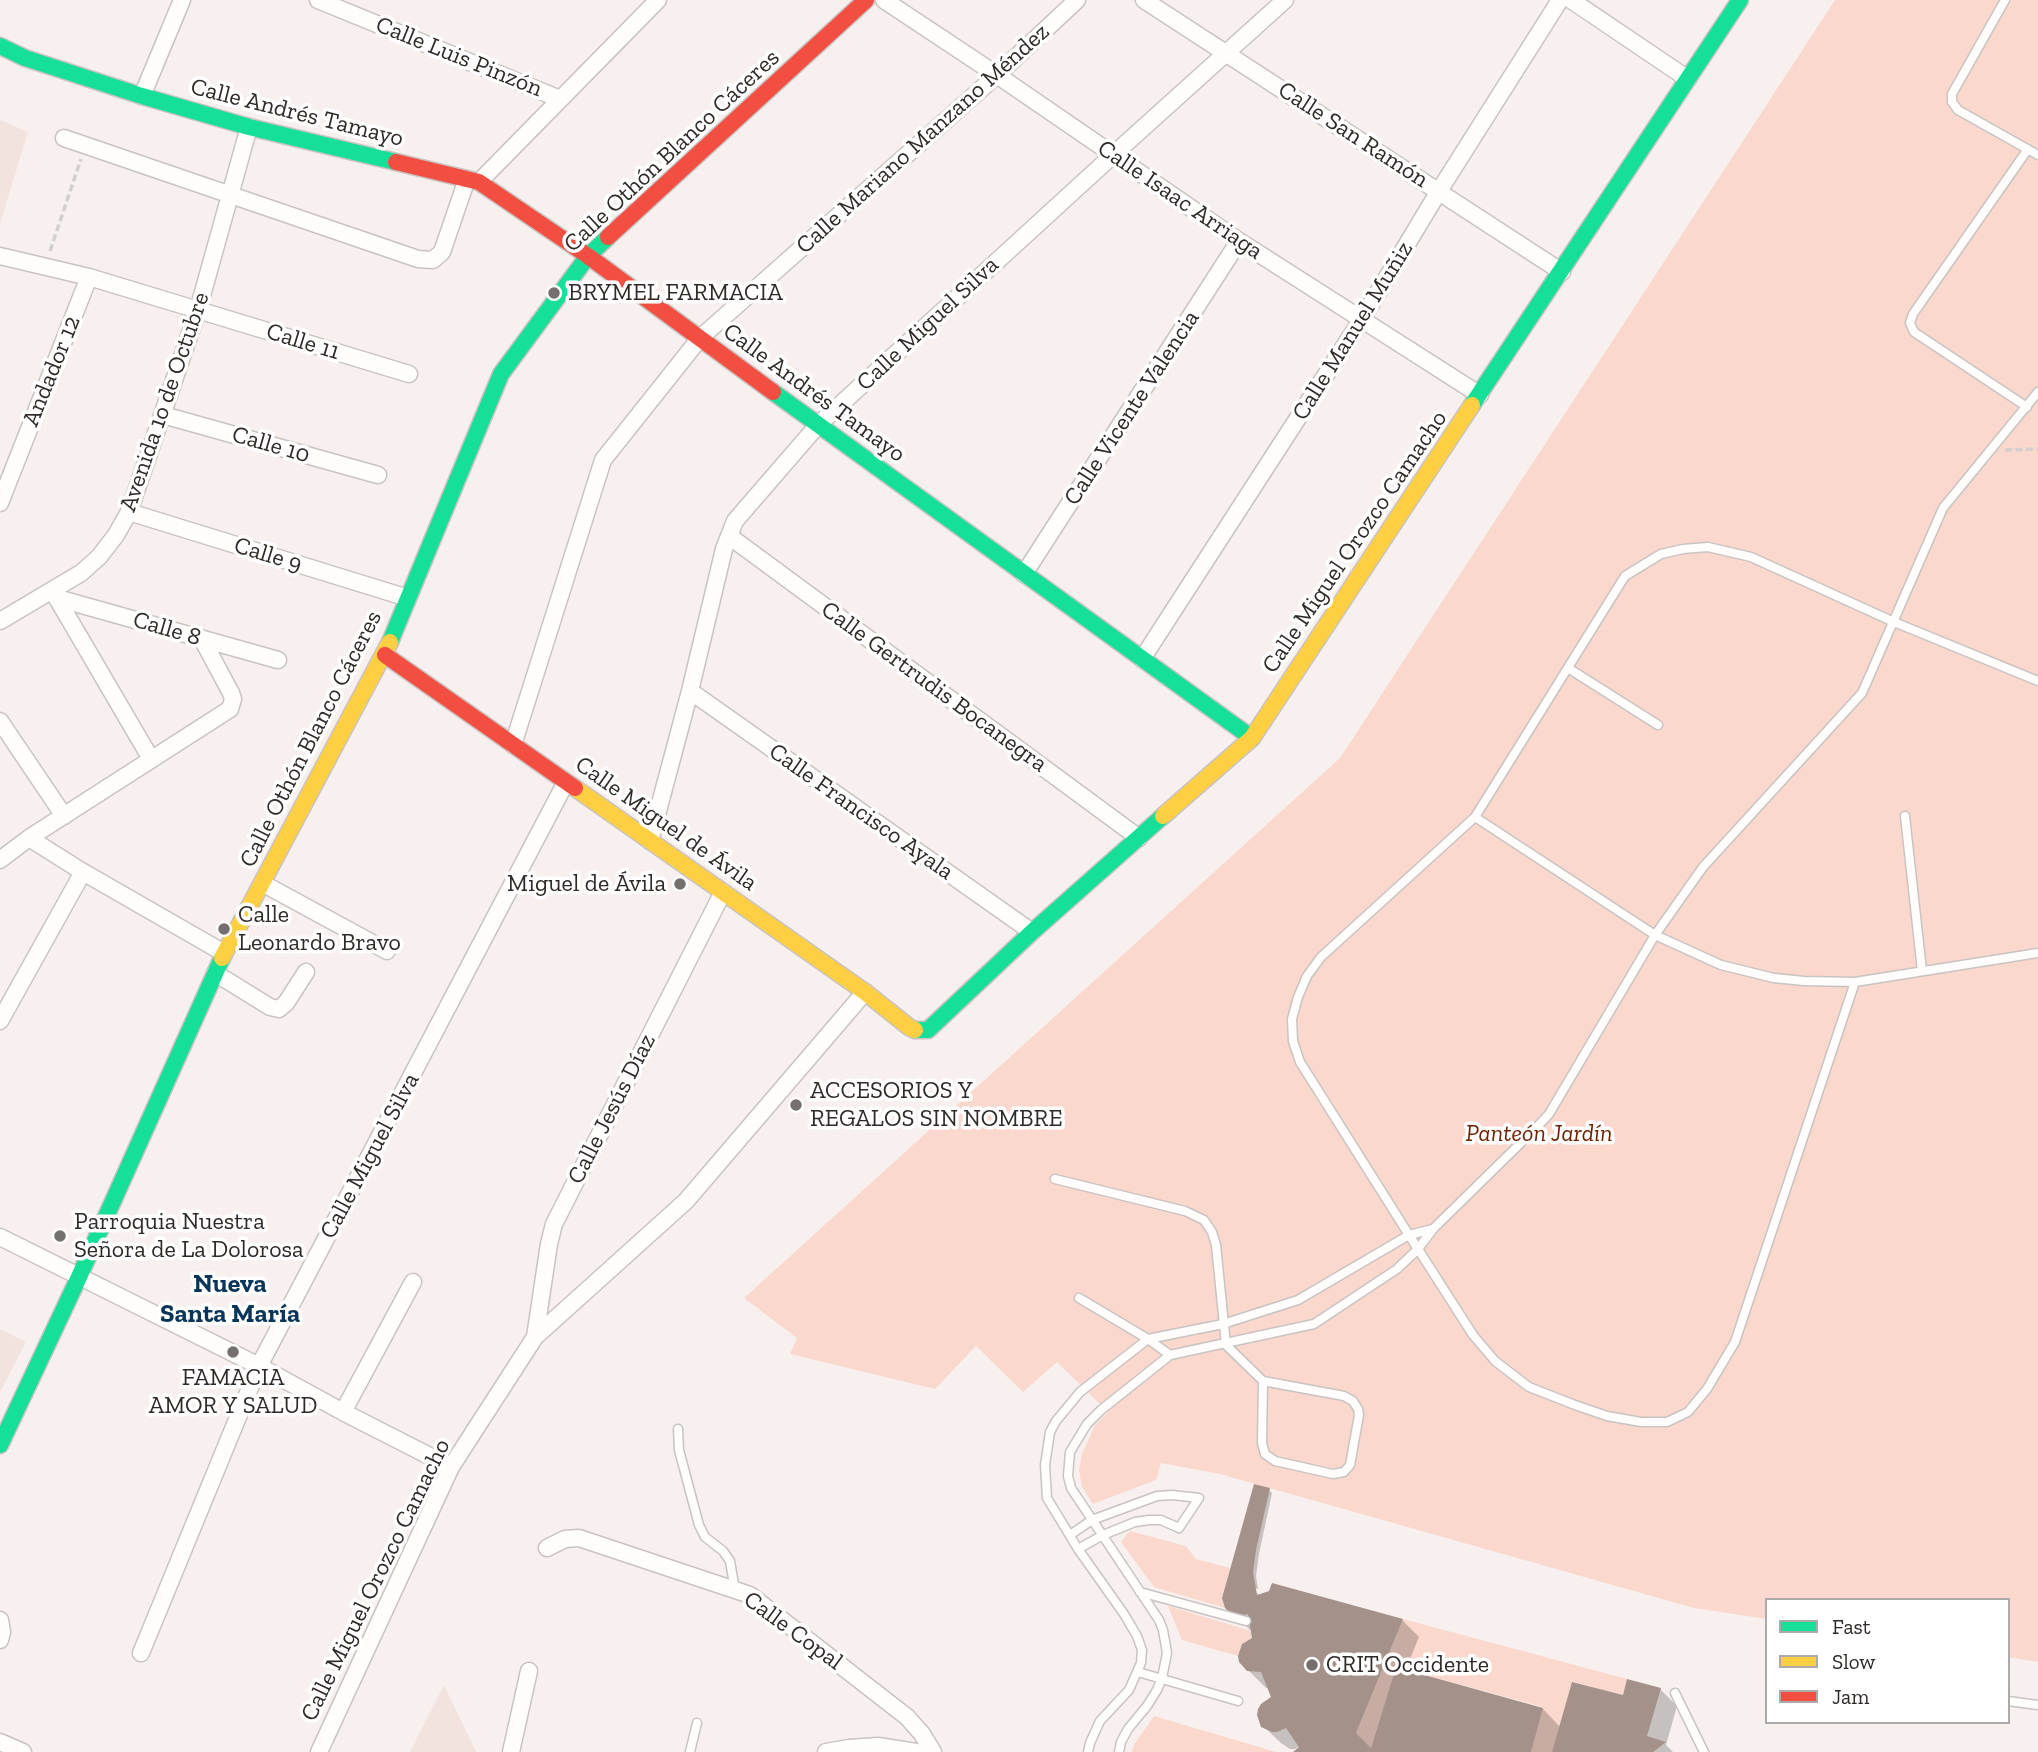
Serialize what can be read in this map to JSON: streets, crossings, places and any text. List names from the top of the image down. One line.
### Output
{"streets":{"street":["Calle Luis Pinzón","Calle Andrés Tamayo","Calle San Ramón","Calle Mariano Manzano Méndez","Calle Othón Blanco Cáceres","Calle Isaac Arriaga","Calle Miguel Silva","Calle Manuel Muñiz","Calle 11","Andador 12","Avenida 1o de Octubre","Calle Vicente Valencia","Calle 10","Calle Miguel Orozco Camacho","Calle 9","Calle 8","Calle Gertrudis Bocanegra","Calle Francisco Ayala","Calle Miguel de Ávila","Calle Jesús Díaz","Calle Copal"]},"crossings":[["Calle Andrés Tamayo","Calle Mariano Manzano Méndez"],["Calle Andrés Tamayo","Calle Othón Blanco Cáceres"],["Calle Andrés Tamayo","Calle Miguel Silva"],["Calle Andrés Tamayo","Calle Manuel Muñiz"],["Calle Andrés Tamayo","Avenida 1o de Octubre"],["Calle Andrés Tamayo","Calle Vicente Valencia"],["Calle Andrés Tamayo","Calle Miguel Orozco Camacho"],["Calle San Ramón","Calle Miguel Silva"],["Calle San Ramón","Calle Manuel Muñiz"],["Calle San Ramón","Calle Miguel Orozco Camacho"],["Calle Mariano Manzano Méndez","Calle Isaac Arriaga"],["Calle Mariano Manzano Méndez","Calle Miguel de Ávila"],["Calle Othón Blanco Cáceres","Calle 9"],["Calle Othón Blanco Cáceres","Calle Miguel de Ávila"],["Calle Isaac Arriaga","Calle Miguel Silva"],["Calle Isaac Arriaga","Calle Manuel Muñiz"],["Calle Isaac Arriaga","Calle Vicente Valencia"],["Calle Isaac Arriaga","Calle Miguel Orozco Camacho"],["Calle Miguel Silva","Calle Gertrudis Bocanegra"],["Calle Miguel Silva","Calle Francisco Ayala"],["Calle Miguel Silva","Calle Miguel de Ávila"],["Calle 11","Andador 12"],["Calle 11","Avenida 1o de Octubre"],["Avenida 1o de Octubre","Calle 10"],["Avenida 1o de Octubre","Calle 9"],["Avenida 1o de Octubre","Calle 8"],["Calle Miguel Orozco Camacho","Calle Gertrudis Bocanegra"],["Calle Miguel Orozco Camacho","Calle Francisco Ayala"],["Calle Miguel Orozco Camacho","Calle Miguel de Ávila"],["Calle Miguel Orozco Camacho","Calle Jesús Díaz"],["Calle Miguel de Ávila","Calle Jesús Díaz"]],"districts":["Nueva Santa María"],"parks":["Panteón Jardín"],"places":["BRYMEL FARMACIA","Miguel de Ávila","Calle Leonardo Bravo","ACCESORIOS Y REGALOS SIN NOMBRE","Parroquia Nuestra Señora de La Dolorosa","FAMACIA AMOR Y SALUD","CRIT Occidente"],"legend":["Fast","Slow","Jam"]}
